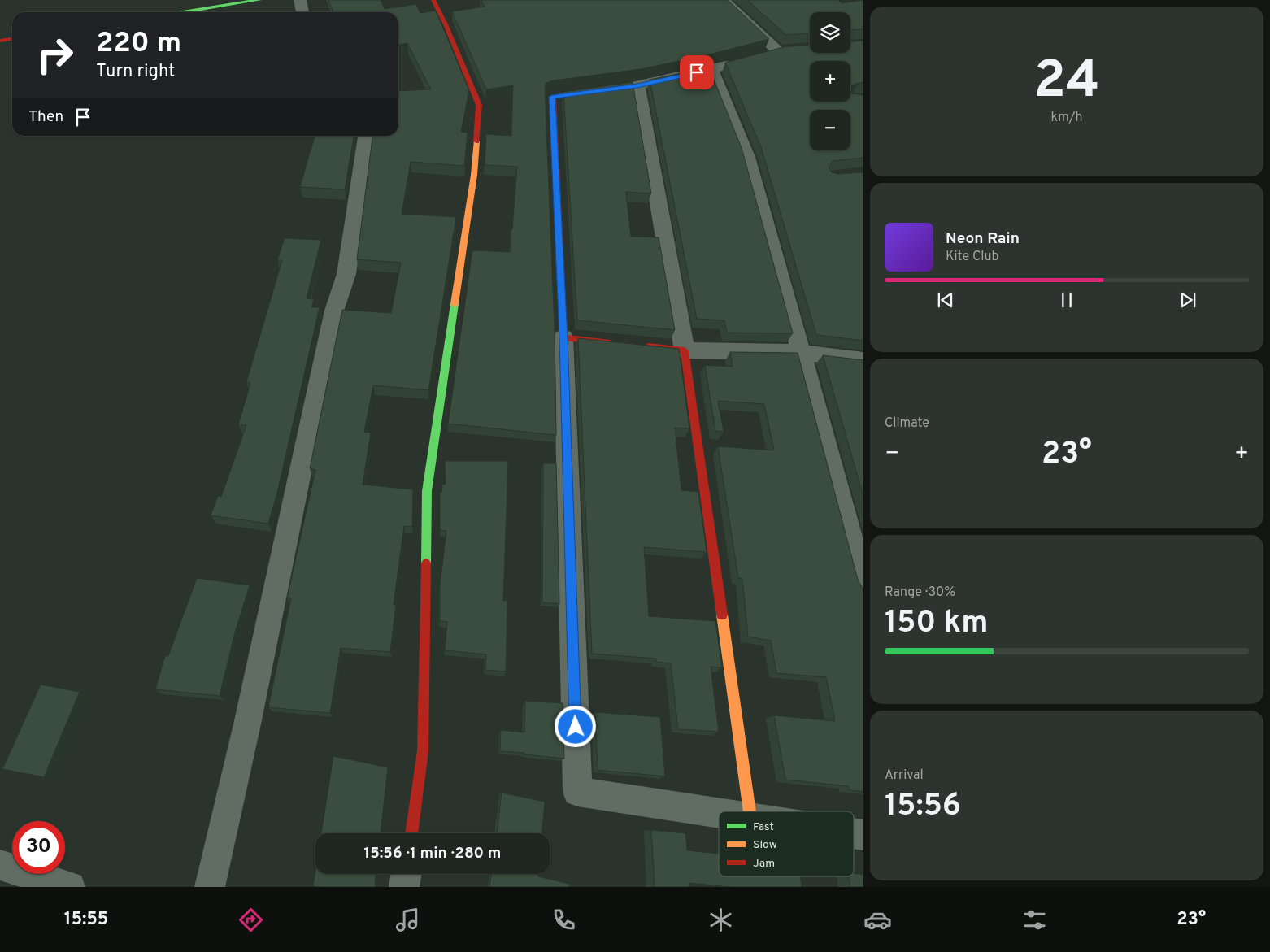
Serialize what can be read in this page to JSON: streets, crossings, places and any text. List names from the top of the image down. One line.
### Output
{"legend":["Fast","Slow","Jam"],"page":{"tile":[["24","km/h"],"Climate",["Range · 30%","150 km"],["Arrival","15:56"]],"map_buttons":["+","−"],"turn":["220 m","Turn right"],"then":"Then","song":["Neon Rain","Kite Club"],"heat":["−","23°","+"],"limit":"30","trip":"15:56 · 1 min · 280 m","tabs":["15:55","23°"]}}
